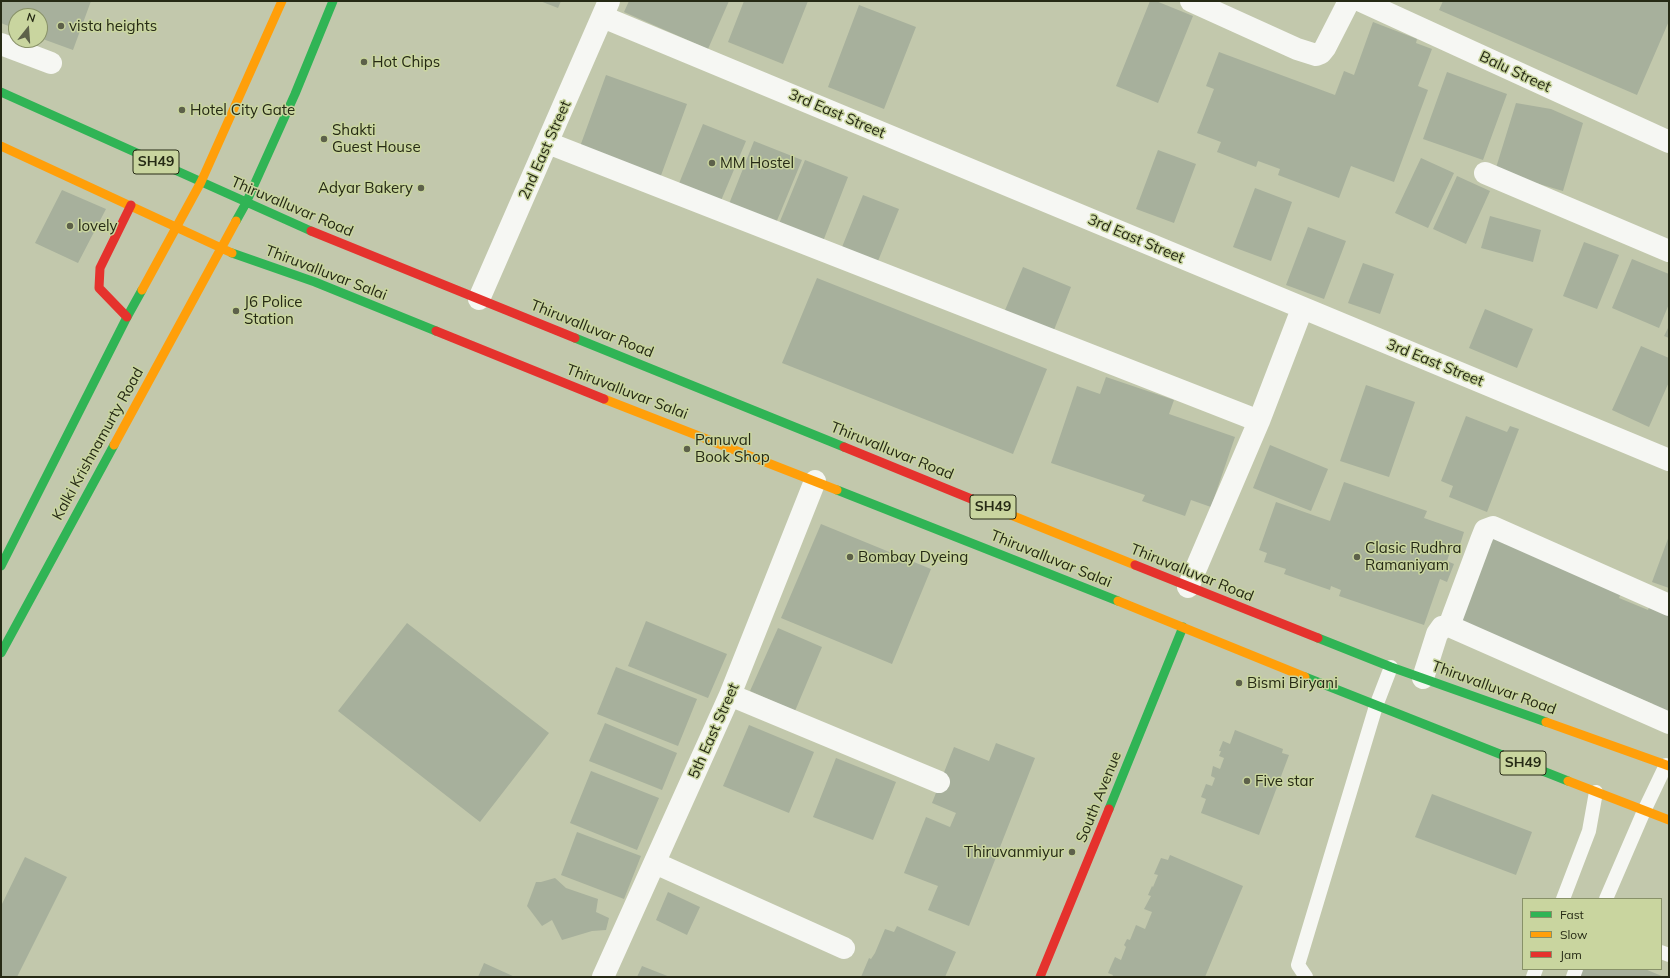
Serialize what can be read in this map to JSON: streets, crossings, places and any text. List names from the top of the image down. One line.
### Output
{"streets":{"main road":["SH49","Thiruvalluvar Road","Thiruvalluvar Salai","Kalki Krishnamurty Road","South Avenue"],"street":["Balu Street","3rd East Street","2nd East Street","5th East Street"]},"crossings":[["3rd East Street","2nd East Street"],["2nd East Street","Thiruvalluvar Road"],["SH49","Thiruvalluvar Salai"],["SH49","South Avenue"],["Thiruvalluvar Road","Kalki Krishnamurty Road"],["Thiruvalluvar Salai","Kalki Krishnamurty Road"],["Thiruvalluvar Salai","5th East Street"],["Thiruvalluvar Salai","South Avenue"]],"places":["vista heights","Hot Chips","Hotel City Gate","Shakti Guest House","MM Hostel","Adyar Bakery","lovely","J6 Police Station","Panuval Book Shop","Bombay Dyeing","Clasic Rudhra Ramaniyam","Bismi Biryani","Five star","Thiruvanmiyur"],"legend":["Fast","Slow","Jam"],"north":"top"}
